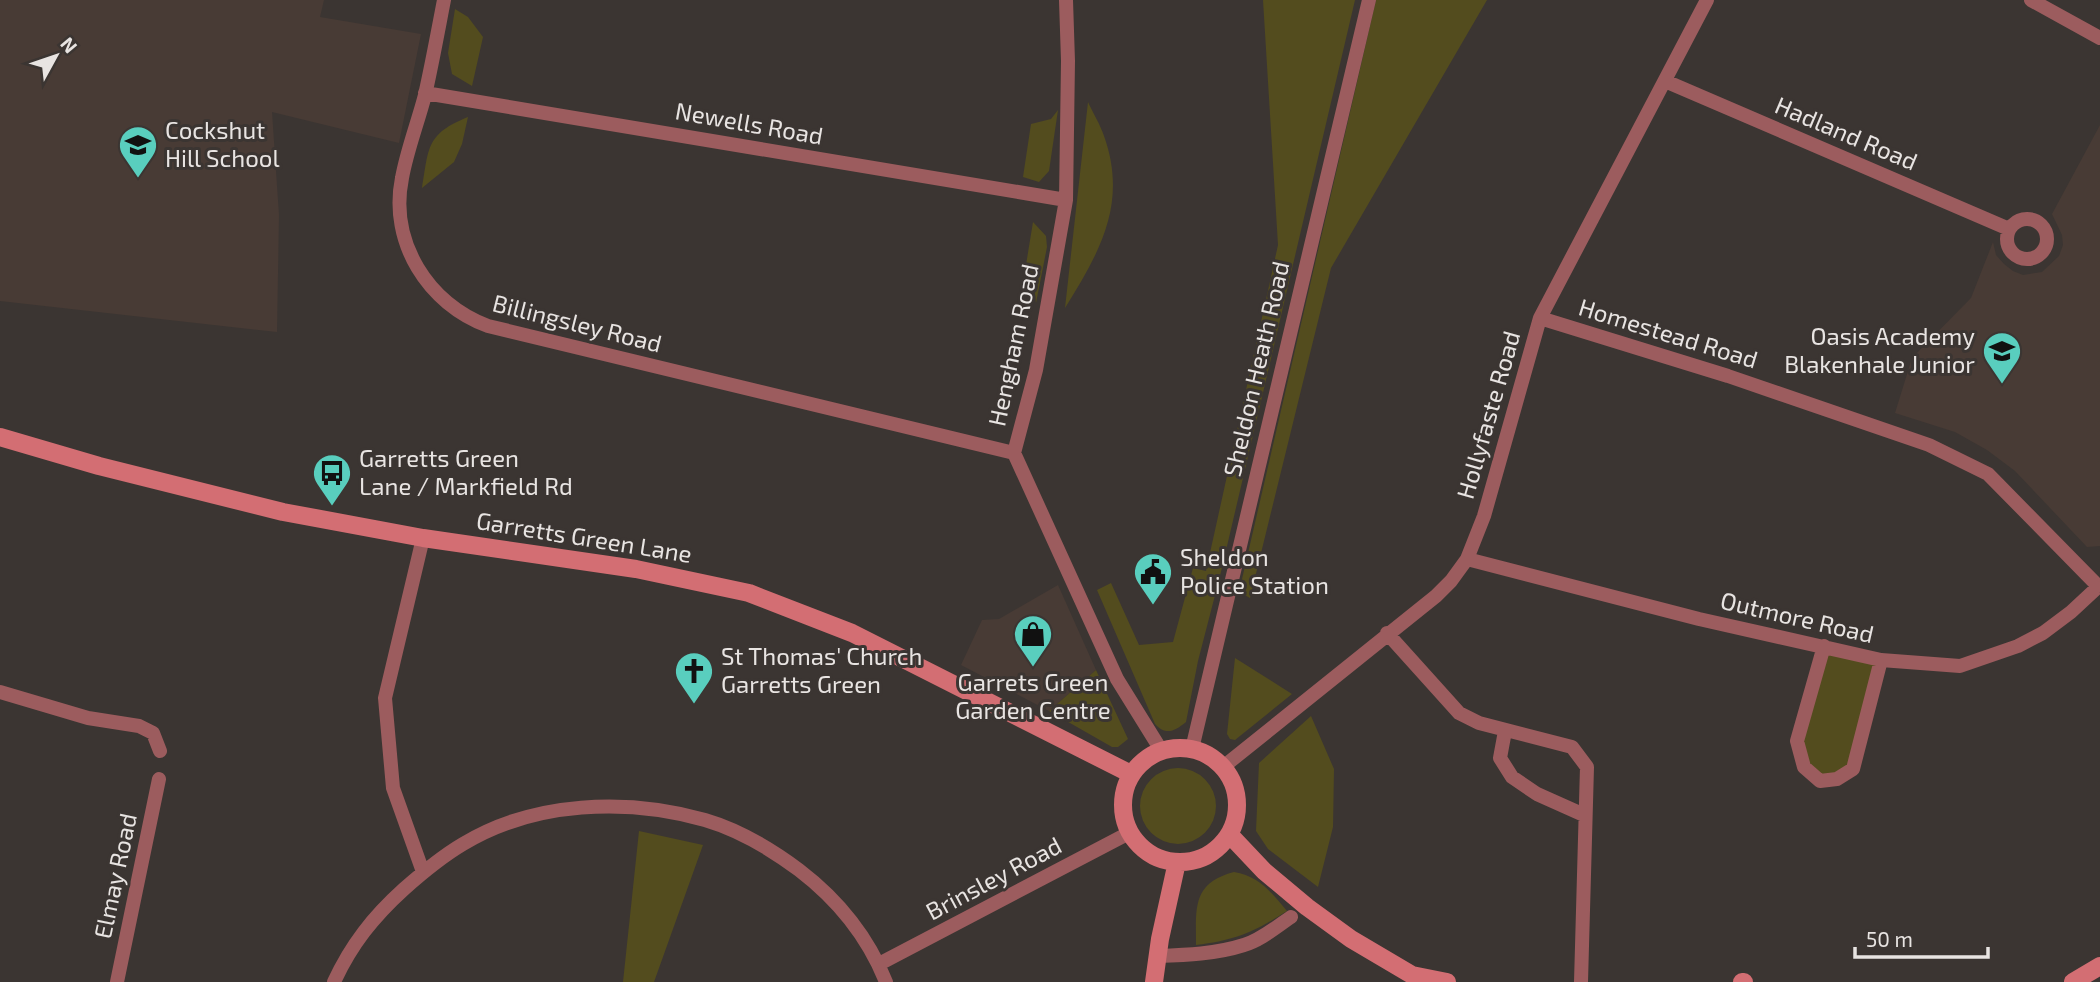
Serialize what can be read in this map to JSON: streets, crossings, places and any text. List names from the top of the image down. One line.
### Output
{"streets":{"street":["Newells Road","Hadland Road","Billingsley Road","Homestead Road","Hengham Road","Sheldon Heath Road","Hollyfaste Road","Garretts Green Lane","Outmore Road","Elmay Road","Brinsley Road"]},"crossings":[["Newells Road","Billingsley Road"],["Newells Road","Hengham Road"],["Hadland Road","Hollyfaste Road"],["Billingsley Road","Hengham Road"],["Homestead Road","Hollyfaste Road"],["Homestead Road","Outmore Road"],["Hengham Road","Sheldon Heath Road"],["Hengham Road","Hollyfaste Road"],["Hengham Road","Garretts Green Lane"],["Hengham Road","Brinsley Road"],["Sheldon Heath Road","Hollyfaste Road"],["Sheldon Heath Road","Garretts Green Lane"],["Sheldon Heath Road","Brinsley Road"],["Hollyfaste Road","Garretts Green Lane"],["Hollyfaste Road","Outmore Road"],["Hollyfaste Road","Brinsley Road"],["Garretts Green Lane","Brinsley Road"]],"places":{"school or university":["Cockshut Hill School","Oasis Academy Blakenhale Junior"],"bus stop":["Garretts Green Lane / Markfield Rd"],"public building":["Sheldon Police Station"],"shop":["Garrets Green Garden Centre"],"church":["St Thomas' Church Garretts Green"]},"scale_bar":"50 m","north":"top right"}
